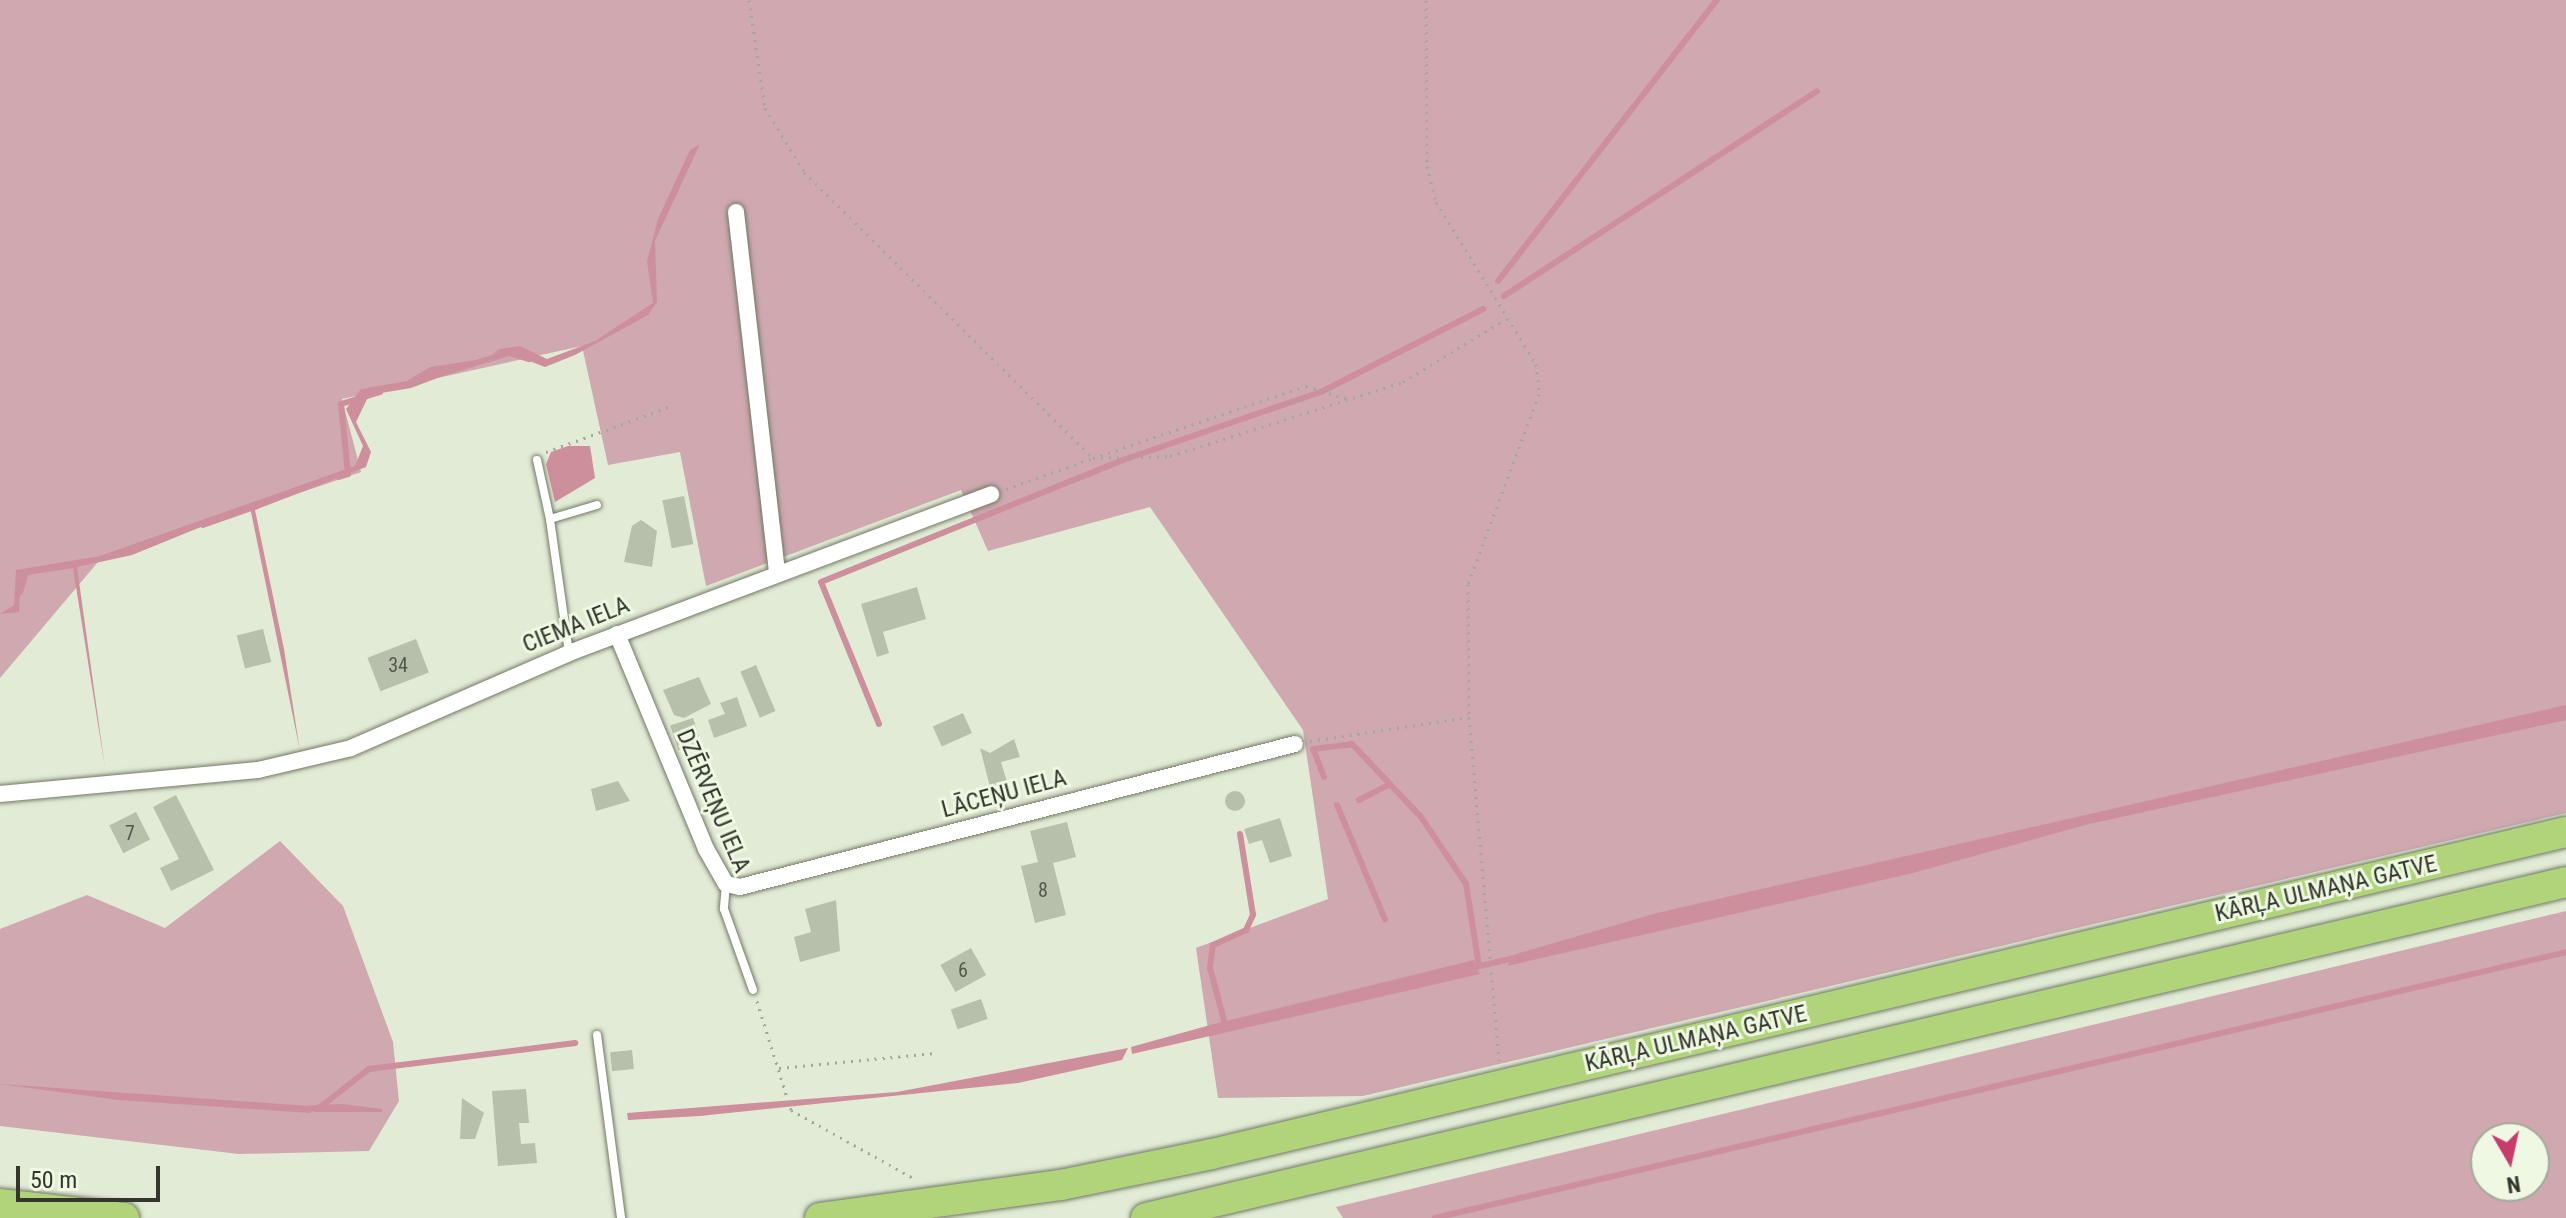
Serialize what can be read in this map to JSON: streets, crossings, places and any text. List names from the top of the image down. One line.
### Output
{"streets":{"highway":["KĀRĻA ULMAŅA GATVE"],"street":["CIEMA IELA","LĀCEŅU IELA","DZĒRVEŅU IELA"]},"crossings":[["CIEMA IELA","DZĒRVEŅU IELA"],["LĀCEŅU IELA","DZĒRVEŅU IELA"]],"house_numbers":["34","7","8","6"],"scale_bar":"50 m","north":"bottom"}
